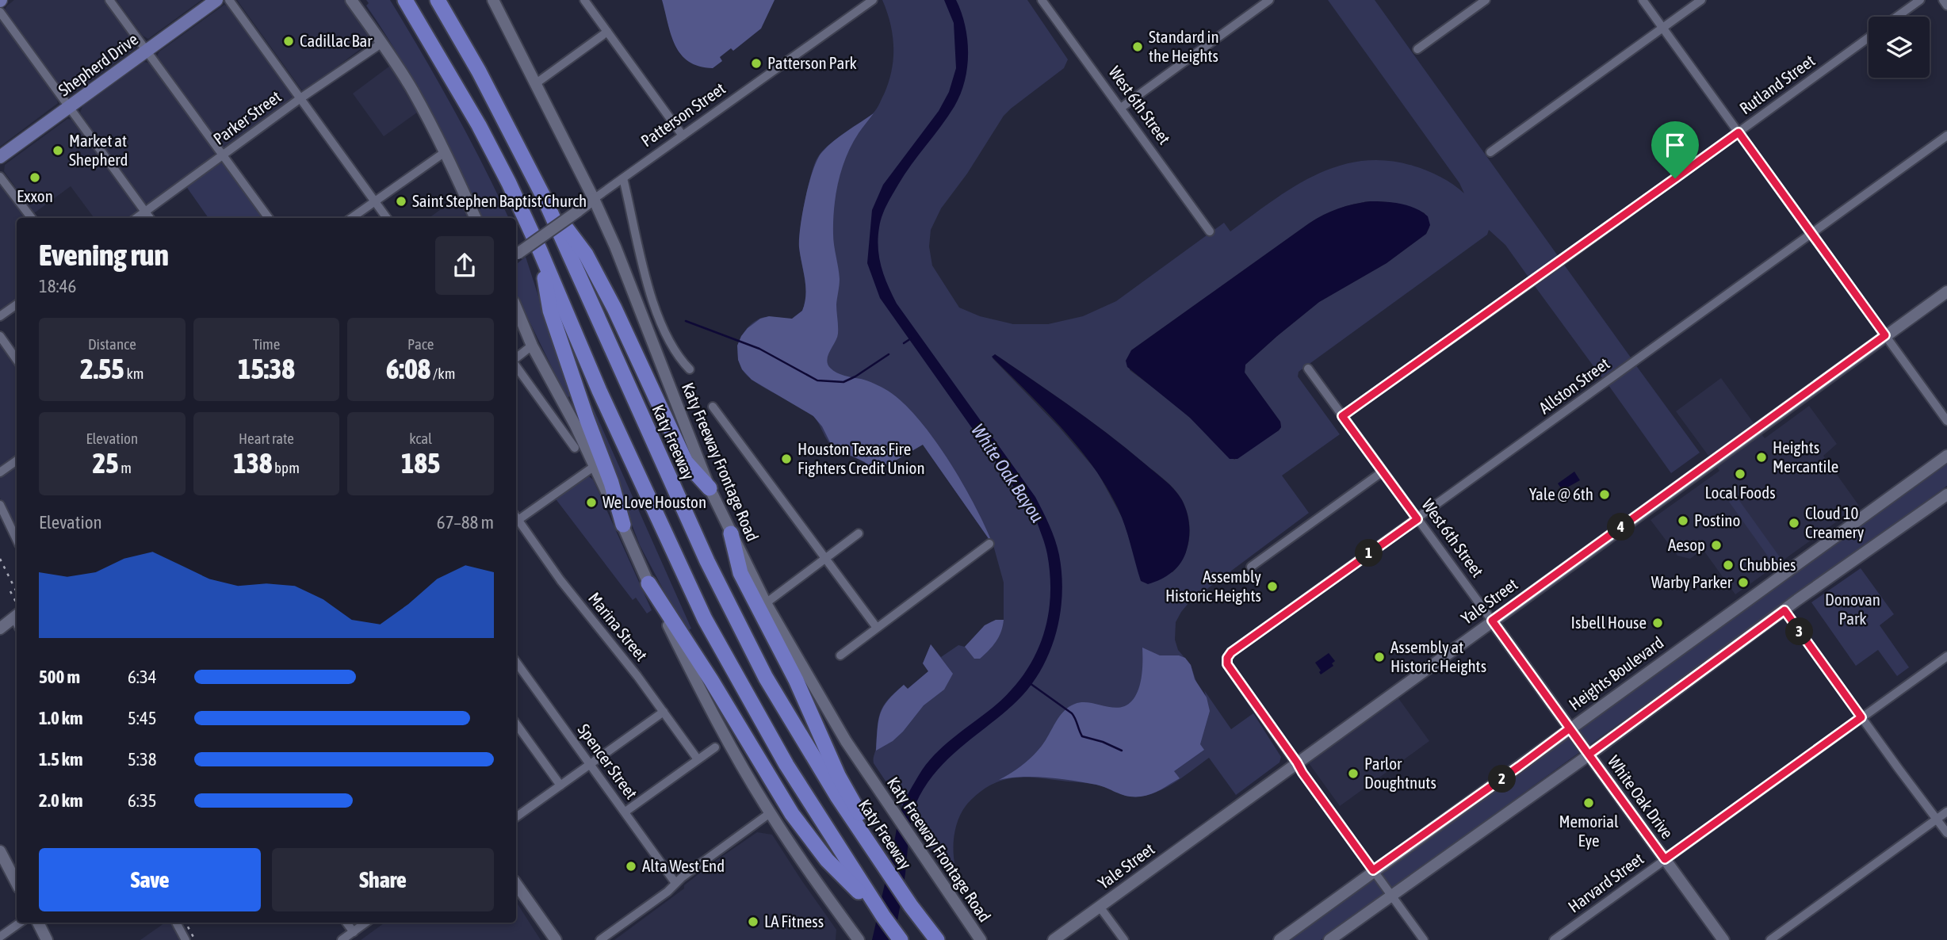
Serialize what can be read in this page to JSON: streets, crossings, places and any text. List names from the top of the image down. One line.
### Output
{"streets":{"highway":["Katy Freeway"],"main road":["Shepherd Drive","West 6th Street","Patterson Street","Katy Freeway Frontage Road","Yale Street","Heights Boulevard","White Oak Drive"],"street":["Rutland Street","Parker Street","Allston Street","Marina Street","Spencer Street","Harvard Street"]},"crossings":[["Rutland Street","West 6th Street"],["West 6th Street","Allston Street"],["West 6th Street","Yale Street"],["West 6th Street","Heights Boulevard"],["West 6th Street","White Oak Drive"],["Patterson Street","Katy Freeway Frontage Road"],["Allston Street","Yale Street"],["White Oak Drive","Harvard Street"]],"water":["White Oak Bayou"],"parks":["Donovan Park"],"places":["Cadillac Bar","Standard in the Heights","Patterson Park","Market at Shepherd","Exxon","Saint Stephen Baptist Church","Heights Mercantile","Houston Texas Fire Fighters Credit Union","Local Foods","Yale @ 6th","We Love Houston","Postino","Cloud 10 Creamery","Aesop","Chubbies","Warby Parker","Assembly Historic Heights","Isbell House","Assembly at Historic Heights","Parlor Doughtnuts","Memorial Eye","Alta West End","LA Fitness"],"page":{"heading":["Evening run","18:46"],"stats":[["Distance","2.55 km"],["Time","15:38"],["Pace","6:08 /km"],["Elevation","25 m"],["Heart rate","138 bpm"],["kcal","185"]],"chart":["Elevation","67–88 m"],"pins":["4","1","3","2"],"list":[{"name":"500 m","note":"6:34"},{"name":"1.0 km","note":"5:45"},{"name":"1.5 km","note":"5:38"},{"name":"2.0 km","note":"6:35"}],"buttons":["Save","Share"]}}
